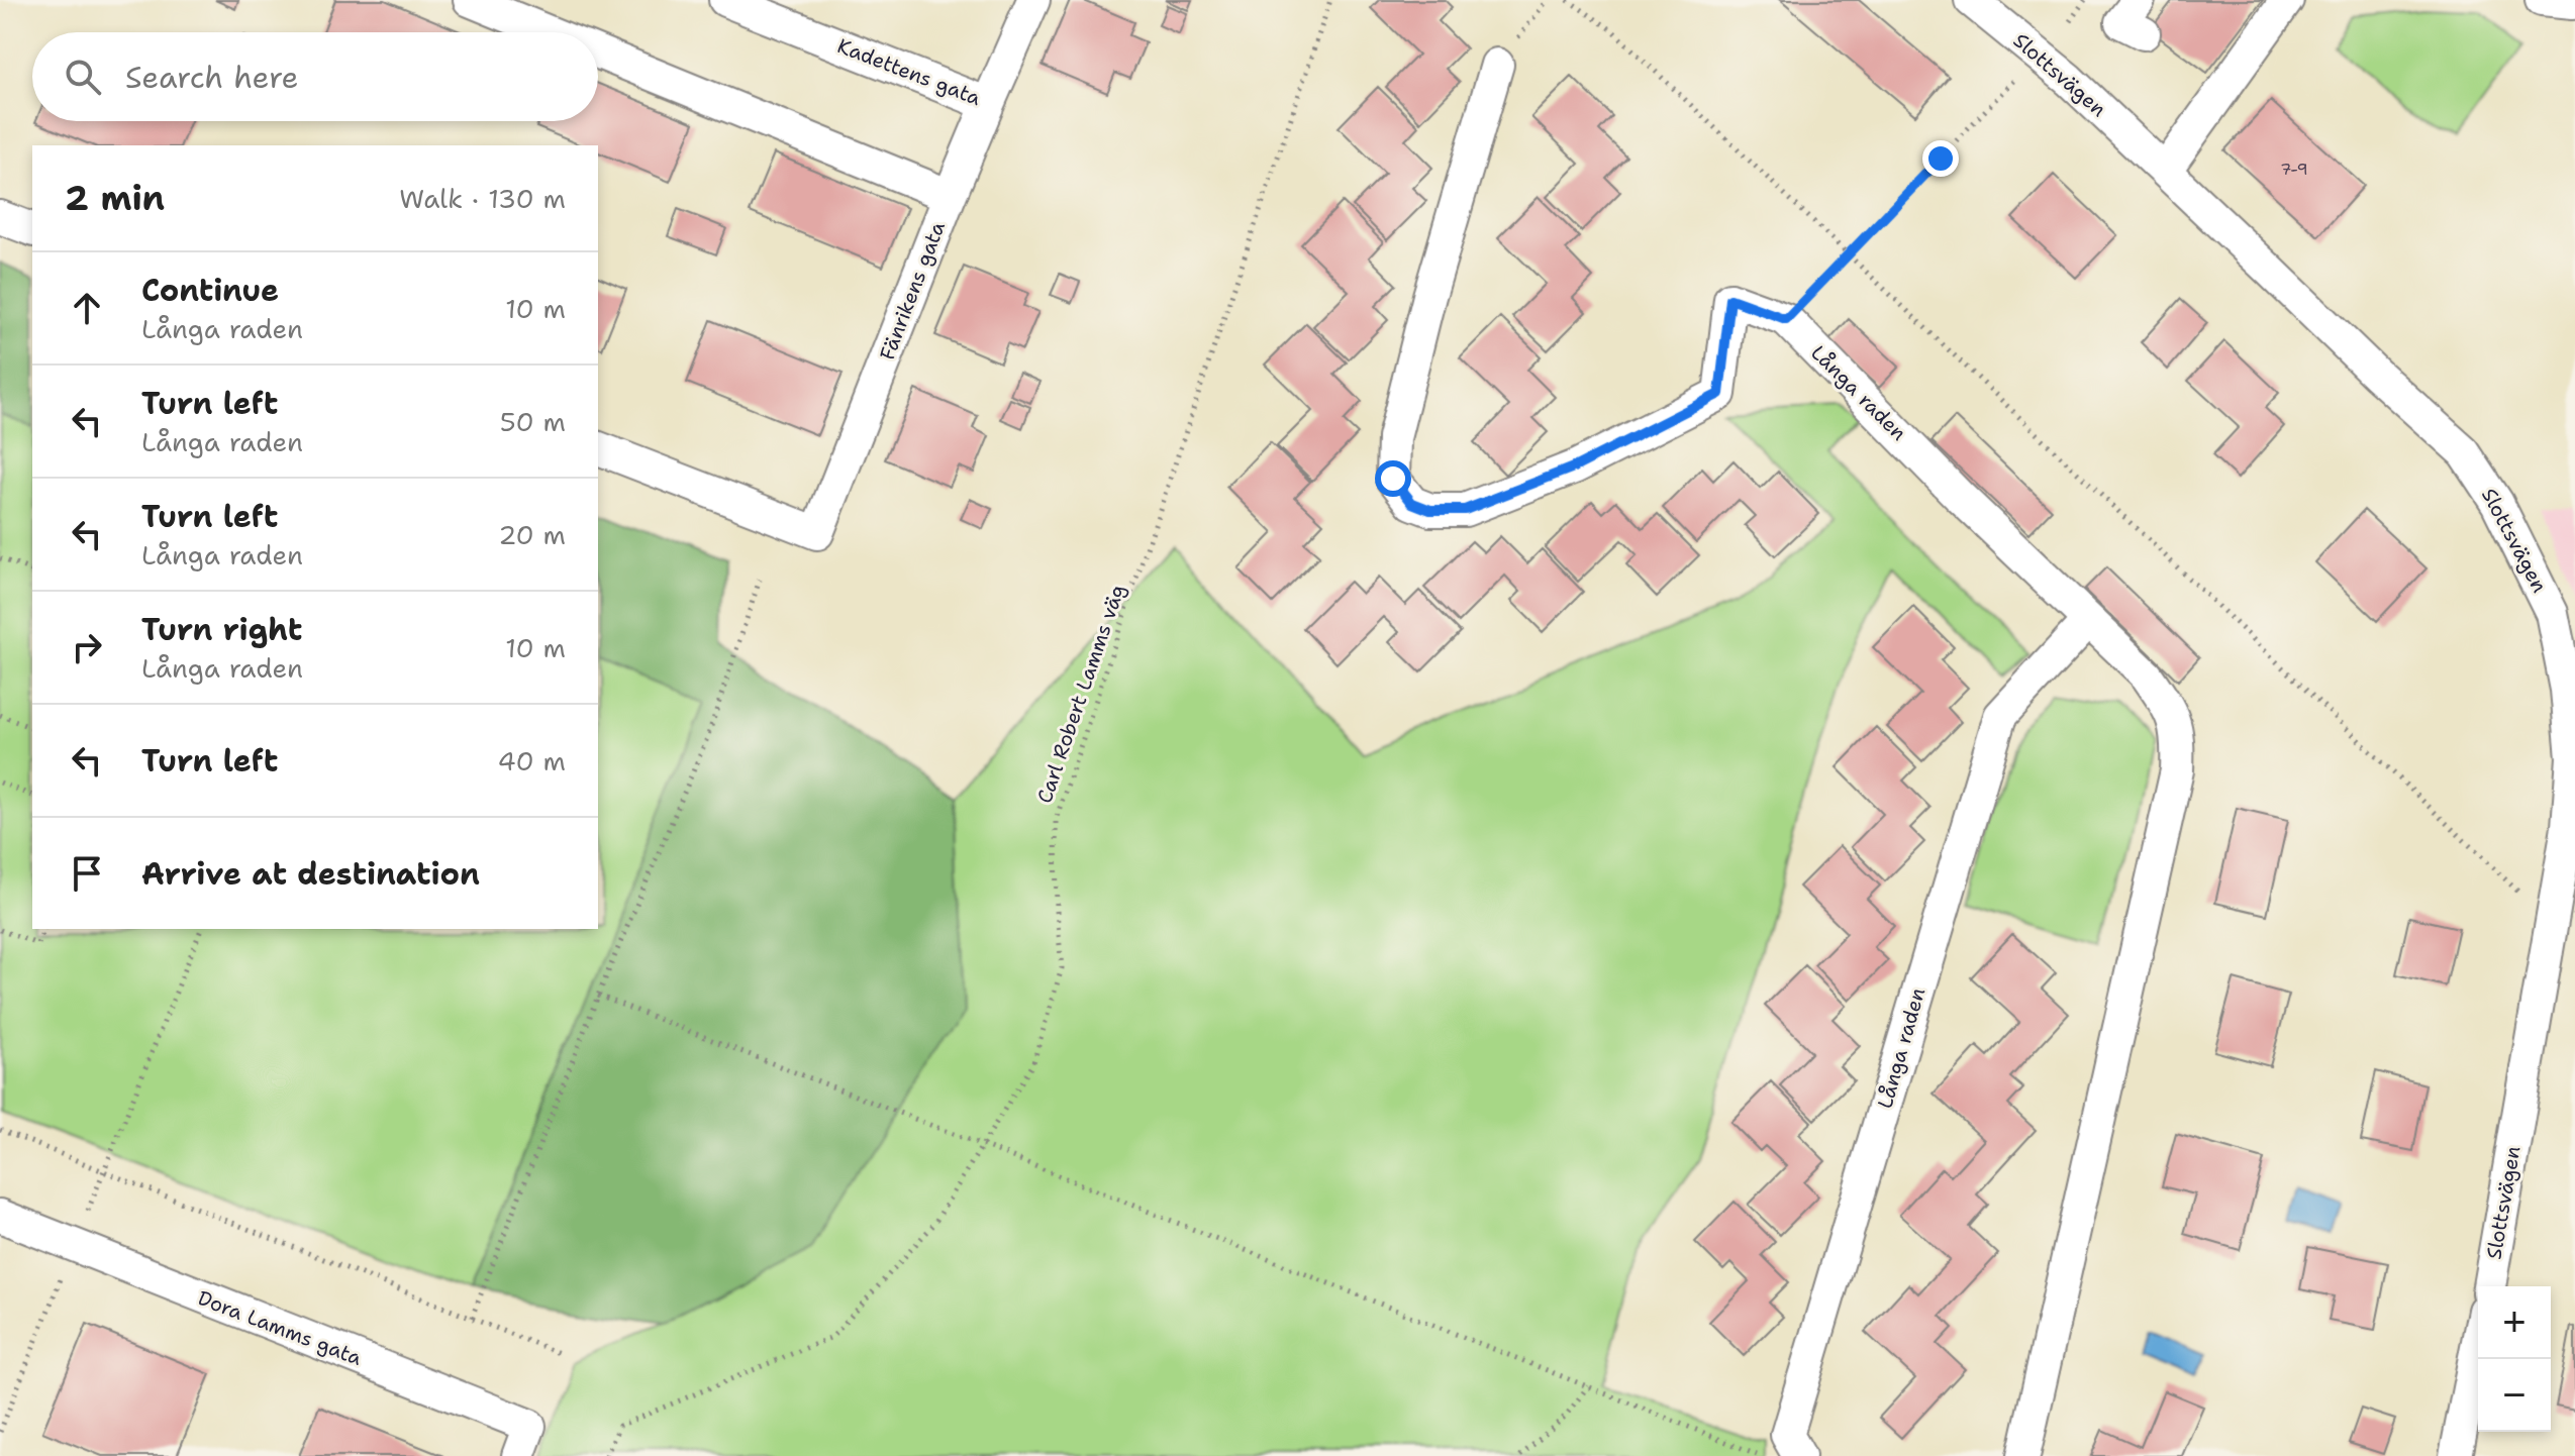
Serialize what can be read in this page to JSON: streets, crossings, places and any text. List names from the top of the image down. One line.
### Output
{"streets":{"street":["Kadettens gata","Slottsvägen","Fänrikens gata","Långa raden","Dora Lamms gata"],"path":["Carl Robert Lamms väg"]},"house_numbers":["7-9"],"page":{"search":"Search here","heading":["2 min","Walk · 130 m"],"list":[["Continue","Långa raden","10 m"],["Turn left","Långa raden","50 m"],["Turn left","Långa raden","20 m"],["Turn right","Långa raden","10 m"],["Turn left","40 m"],"Arrive at destination"],"map_buttons":["+","−"]}}
